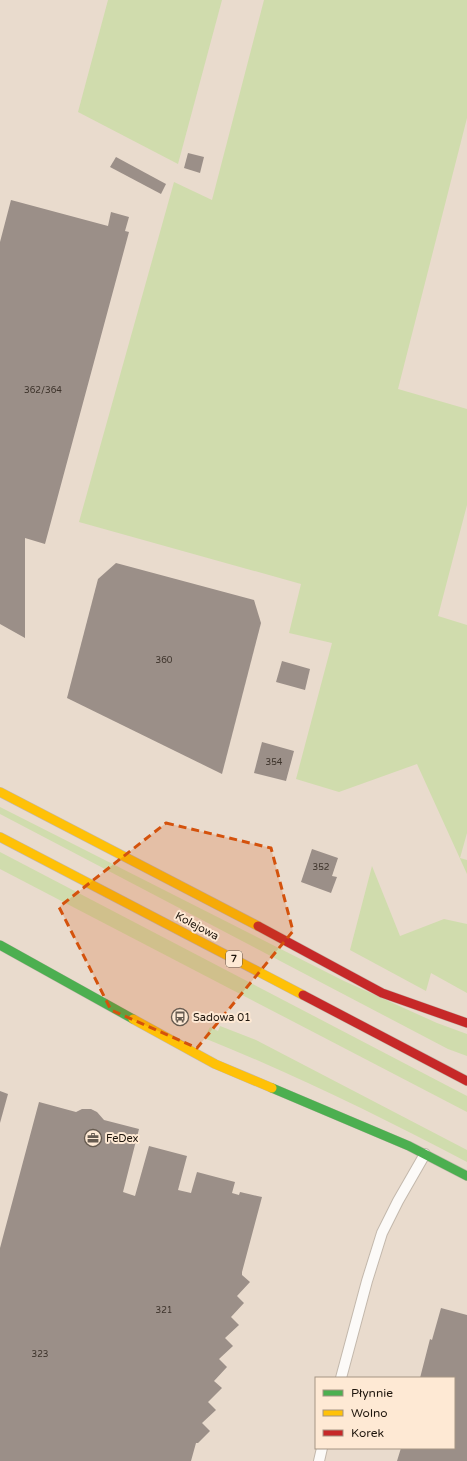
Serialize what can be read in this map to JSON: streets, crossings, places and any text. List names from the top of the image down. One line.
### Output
{"streets":{"main road":["Kolejowa","7"]},"places":{"bus stop":["Sadowa 01"],"office":["FeDex"]},"house_numbers":["362/364","360","354","352","321","323"],"legend":["Płynnie","Wolno","Korek"]}
